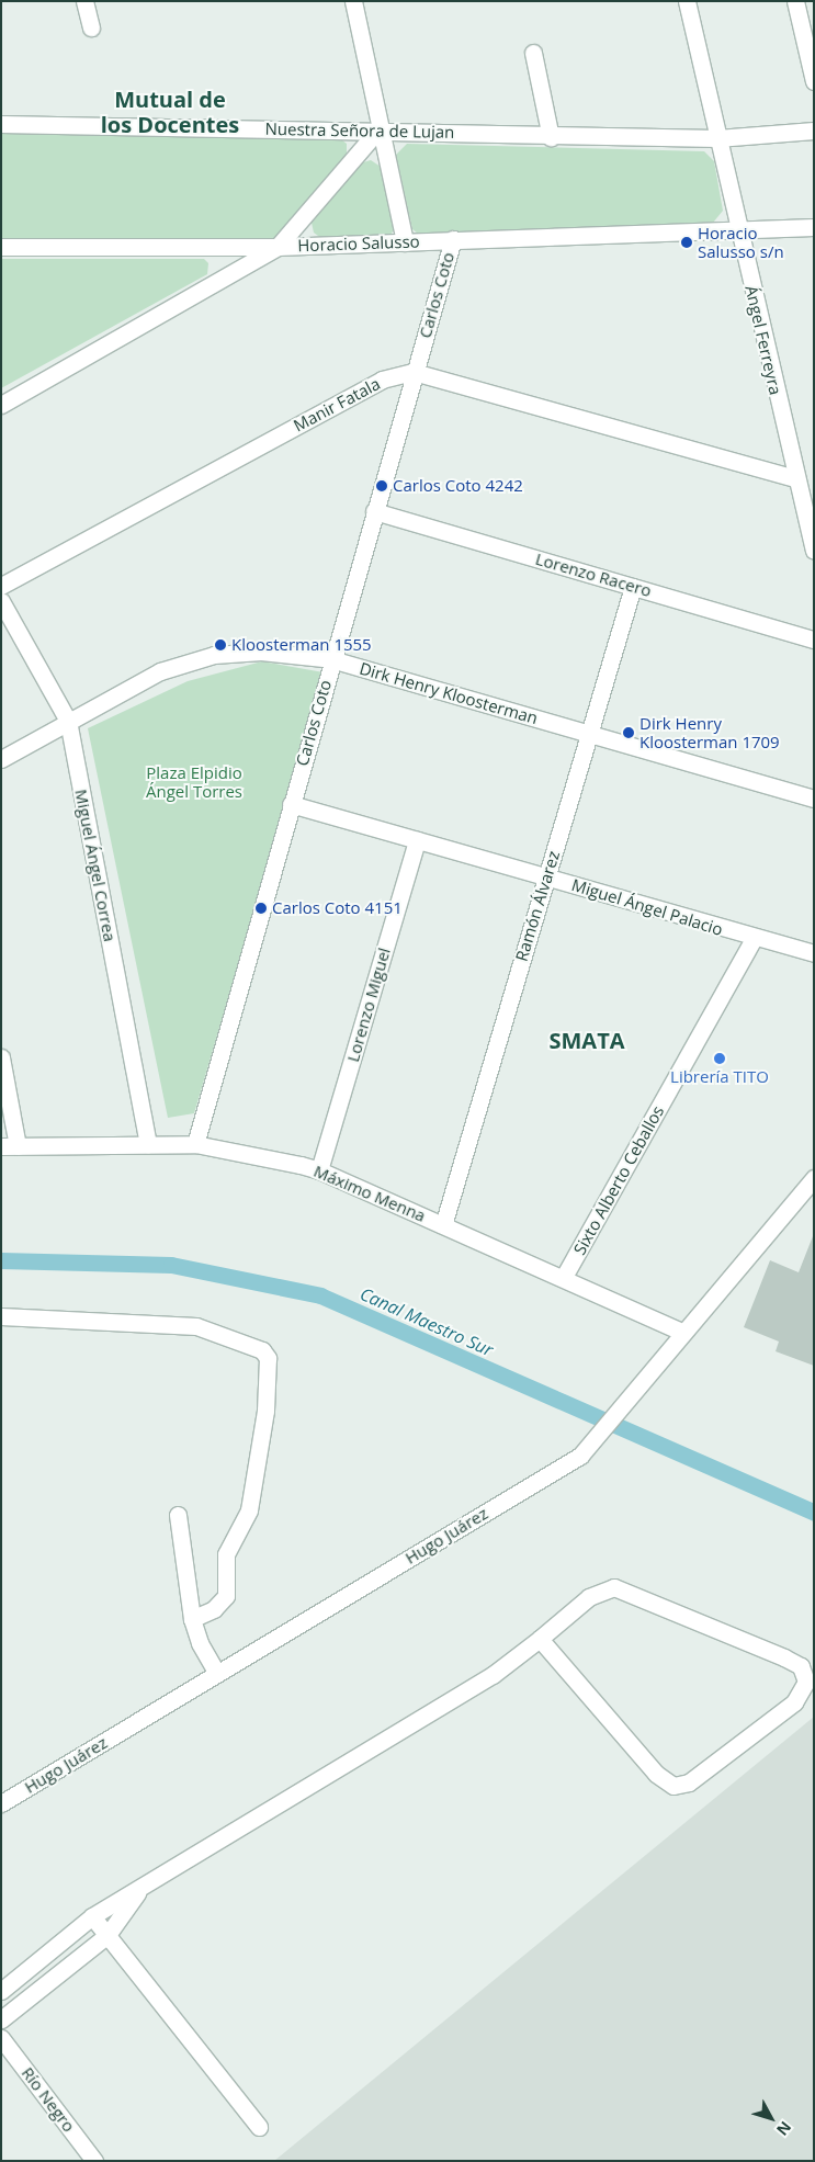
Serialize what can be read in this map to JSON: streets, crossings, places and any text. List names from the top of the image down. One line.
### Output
{"streets":{"street":["Nuestra Señora de Lujan","Horacio Salusso","Carlos Coto","Ángel Ferreyra","Manir Fatala","Lorenzo Racero","Dirk Henry Kloosterman","Miguel Ángel Correa","Ramón Álvarez","Miguel Ángel Palacio","Lorenzo Miguel","Sixto Alberto Ceballos","Máximo Menna","Hugo Juárez","Río Negro"]},"crossings":[["Nuestra Señora de Lujan","Ángel Ferreyra"],["Horacio Salusso","Carlos Coto"],["Horacio Salusso","Ángel Ferreyra"],["Carlos Coto","Manir Fatala"],["Carlos Coto","Lorenzo Racero"],["Carlos Coto","Dirk Henry Kloosterman"],["Carlos Coto","Miguel Ángel Palacio"],["Carlos Coto","Máximo Menna"],["Ángel Ferreyra","Manir Fatala"],["Lorenzo Racero","Ramón Álvarez"],["Dirk Henry Kloosterman","Miguel Ángel Correa"],["Dirk Henry Kloosterman","Ramón Álvarez"],["Miguel Ángel Correa","Máximo Menna"],["Ramón Álvarez","Miguel Ángel Palacio"],["Ramón Álvarez","Máximo Menna"],["Miguel Ángel Palacio","Lorenzo Miguel"],["Miguel Ángel Palacio","Sixto Alberto Ceballos"],["Lorenzo Miguel","Máximo Menna"],["Sixto Alberto Ceballos","Máximo Menna"],["Máximo Menna","Hugo Juárez"]],"districts":["Mutual de los Docentes","SMATA"],"water":["Canal Maestro Sur"],"parks":["Plaza Elpidio Ángel Torres"],"places":["Horacio Salusso s/n","Carlos Coto 4242","Kloosterman 1555","Dirk Henry Kloosterman 1709","Carlos Coto 4151","Librería TITO"],"north":"bottom right"}
